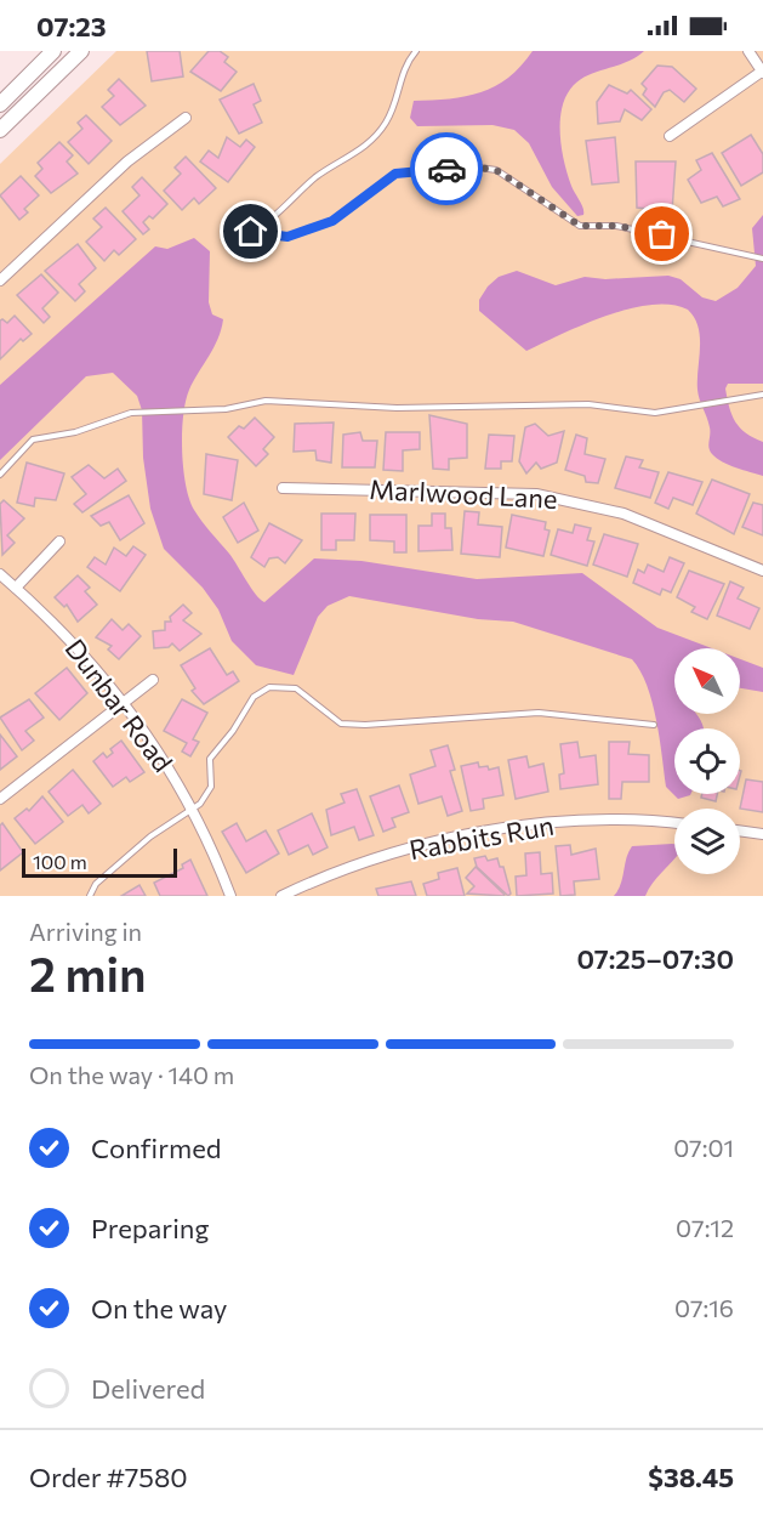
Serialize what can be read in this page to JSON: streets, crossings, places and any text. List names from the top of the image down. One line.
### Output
{"streets":{"street":["Marlwood Lane","Dunbar Road","Rabbits Run"]},"scale_bar":"100 m","north":"top left","page":{"status":"07:23","scale":"100 m","heading":["2 min","Arriving in","07:25–07:30"],"panel":["Order #7580","$38.45"],"bar":"On the way · 140 m","list":[["Confirmed","07:01"],["Preparing","07:12"],["On the way","07:16"],"Delivered"]}}
